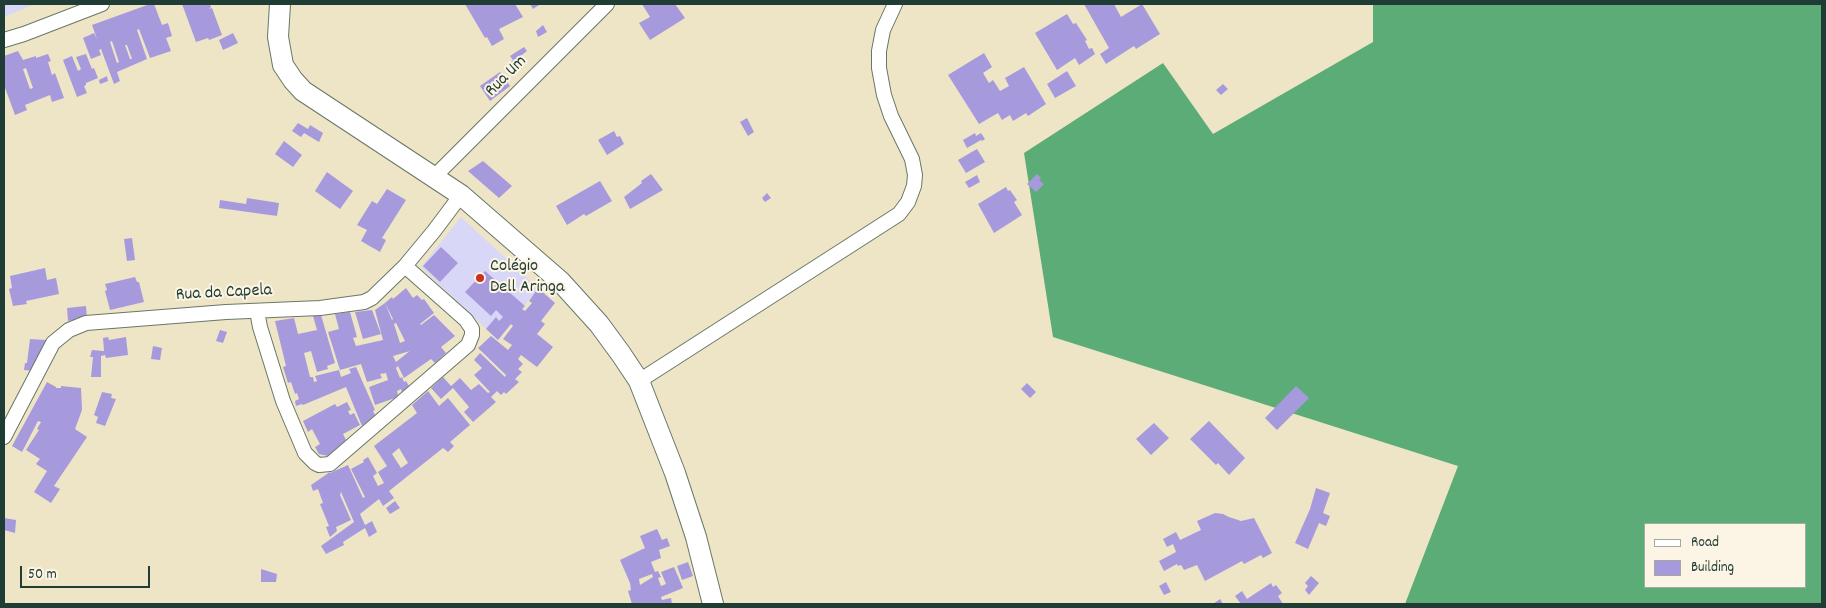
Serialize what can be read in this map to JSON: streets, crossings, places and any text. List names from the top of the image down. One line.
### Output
{"streets":{"street":["Rua Um","Rua da Capela"]},"places":["Colégio Dell Aringa"],"legend":["Road","Building"],"scale_bar":"50 m"}
